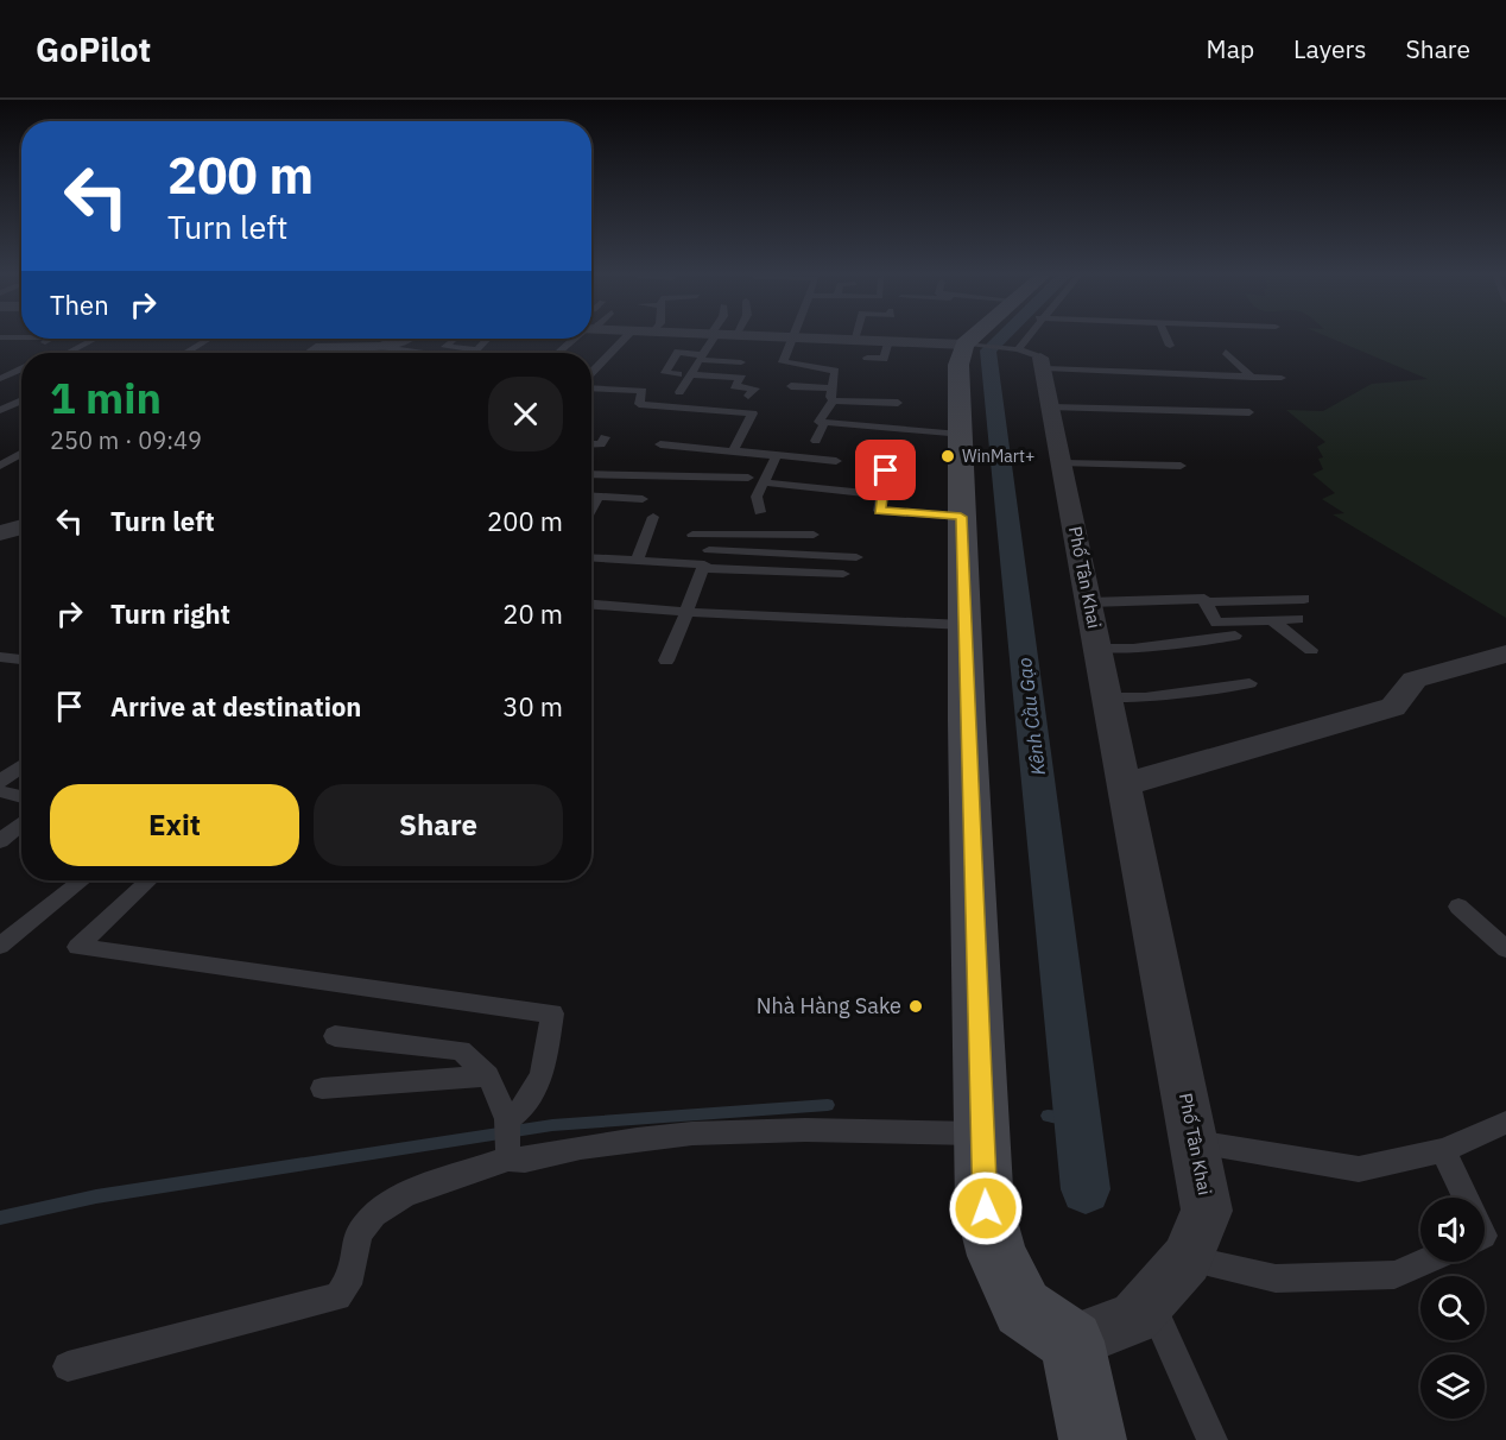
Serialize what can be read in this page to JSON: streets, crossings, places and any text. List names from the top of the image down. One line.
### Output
{"streets":{"street":["Phố Tân Khai"]},"water":["Kênh Cầu Gạo"],"places":["WinMart+","Nhà Hàng Sake"],"page":{"header":"GoPilot","nav":["Map","Layers","Share"],"turn":["200 m","Turn left"],"then":"Then","heading":["1 min","250 m · 09:49"],"list":[{"name":"Turn left","value":"200 m"},{"name":"Turn right","value":"20 m"},{"name":"Arrive at destination","value":"30 m"}],"buttons":["Exit","Share"]}}
